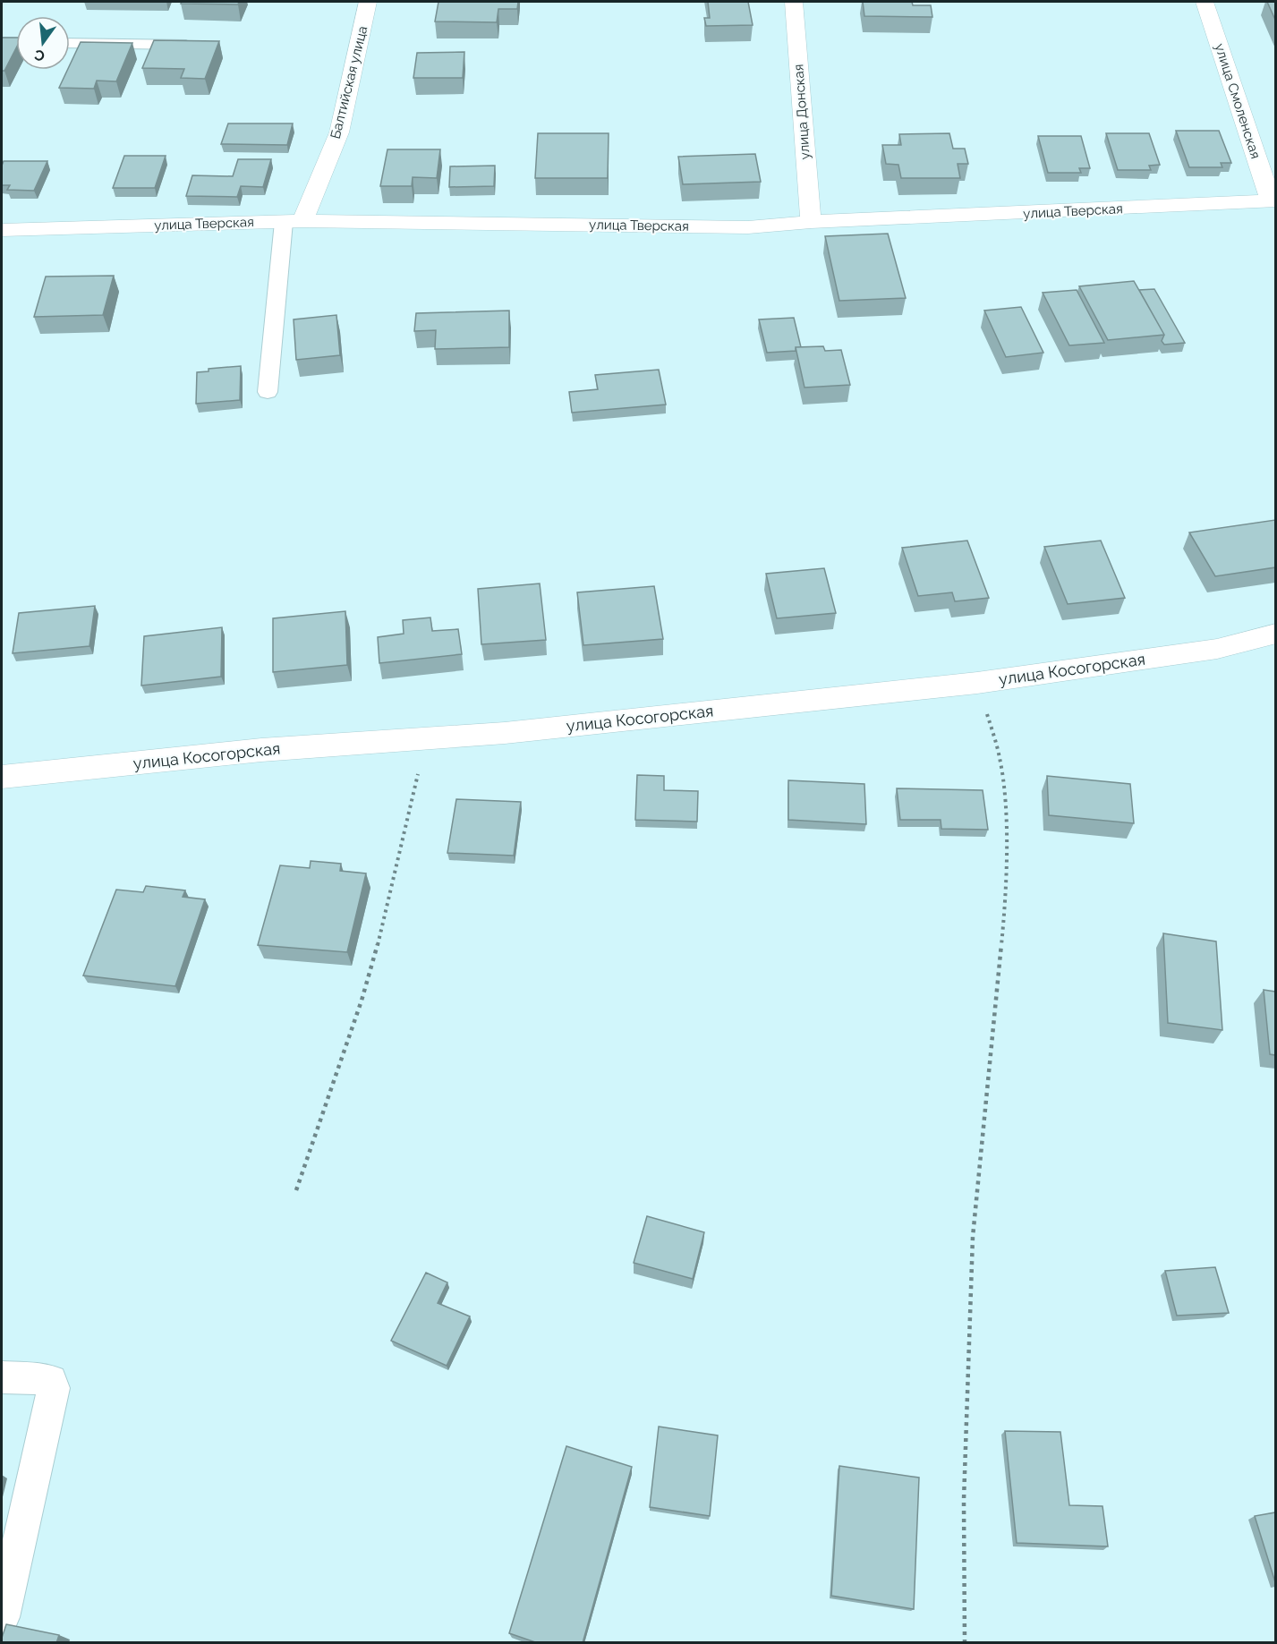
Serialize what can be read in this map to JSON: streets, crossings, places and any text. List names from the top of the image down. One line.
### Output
{"streets":{"street":["Балтийская улица","улица Смоленская","улица Донская","улица Тверская","улица Косогорская"]},"crossings":[["Балтийская улица","улица Тверская"],["улица Смоленская","улица Тверская"],["улица Донская","улица Тверская"]],"north":"bottom"}
